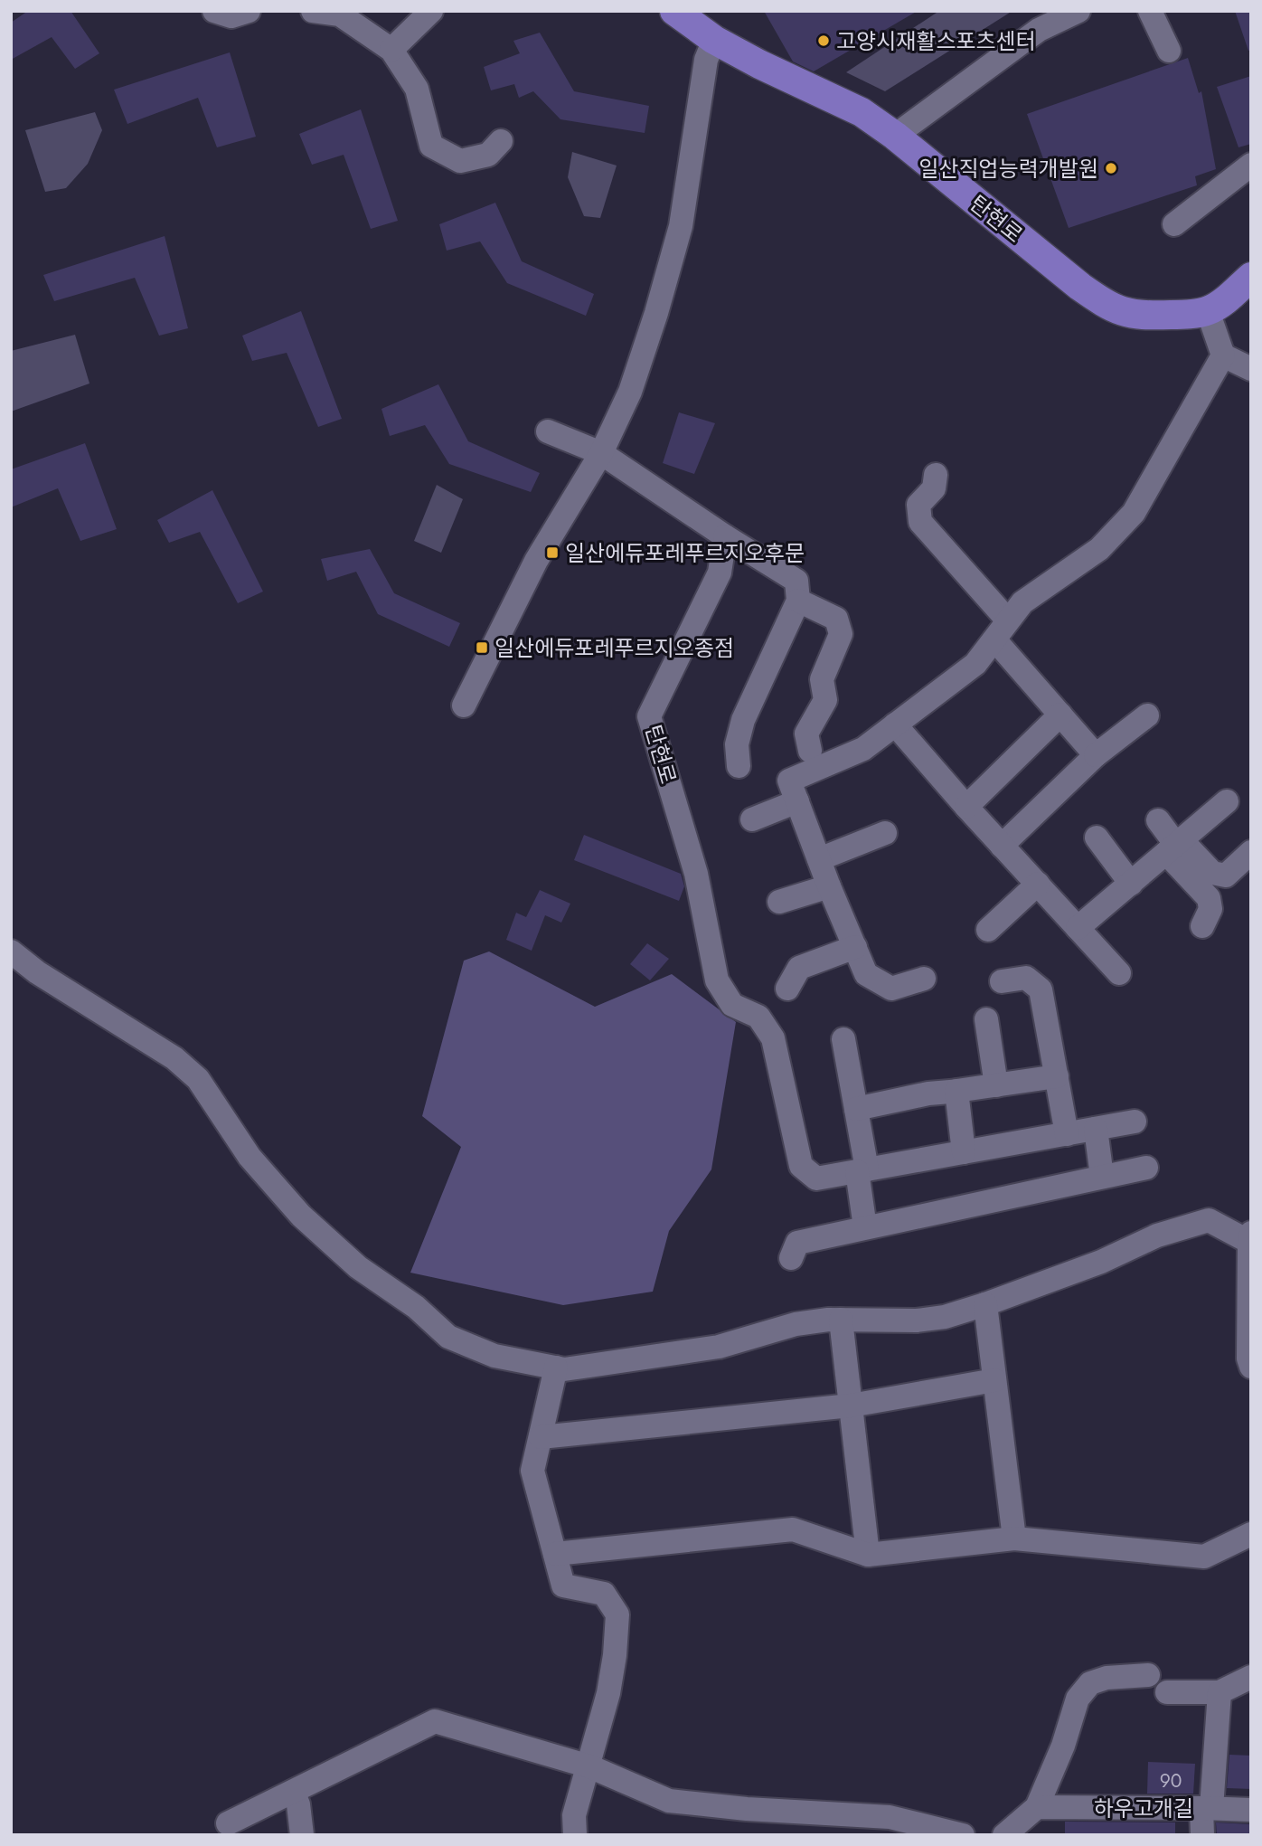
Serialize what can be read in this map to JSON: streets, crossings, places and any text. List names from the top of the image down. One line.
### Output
{"streets":{"main road":["탄현로"],"street":["하우고개길"]},"places":{"other":["고양시재활스포츠센터","일산직업능력개발원"],"transit":["일산에듀포레푸르지오후문","일산에듀포레푸르지오종점"]},"house_numbers":["90"]}
